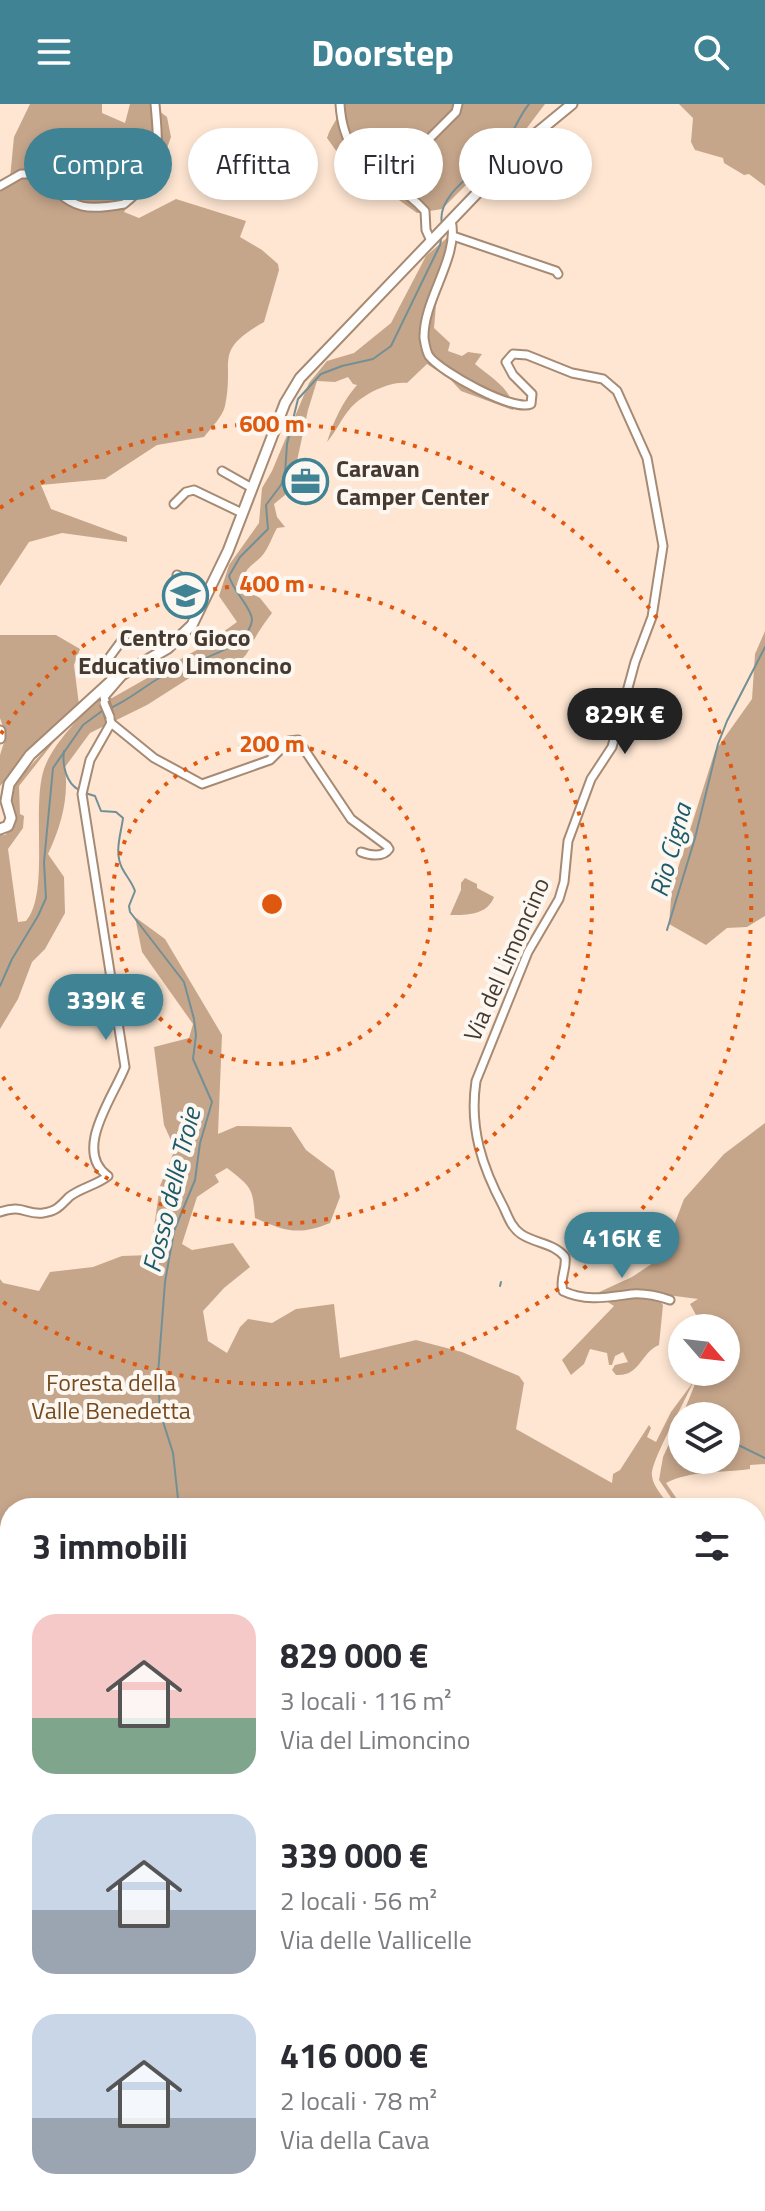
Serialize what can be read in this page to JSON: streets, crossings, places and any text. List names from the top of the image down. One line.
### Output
{"streets":{"street":["Via del Limoncino"]},"water":["Rio Cigna","Fosso delle Troie"],"parks":["Foresta della Valle Benedetta"],"places":{"office":["Caravan Camper Center"],"school or university":["Centro Gioco Educativo Limoncino"]},"north":"bottom right","page":{"header":"Doorstep","chip":["Compra","Affitta","Filtri","Nuovo"],"price":["829K €","339K €","416K €"],"heading":"3 immobili","list":[{"name":"829 000 €","note":"3 locali · 116 m² · Via del Limoncino"},{"name":"339 000 €","note":"2 locali · 56 m² · Via delle Vallicelle"},{"name":"416 000 €","note":"2 locali · 78 m² · Via della Cava"}]},"rings":["600 m","400 m","200 m"]}
